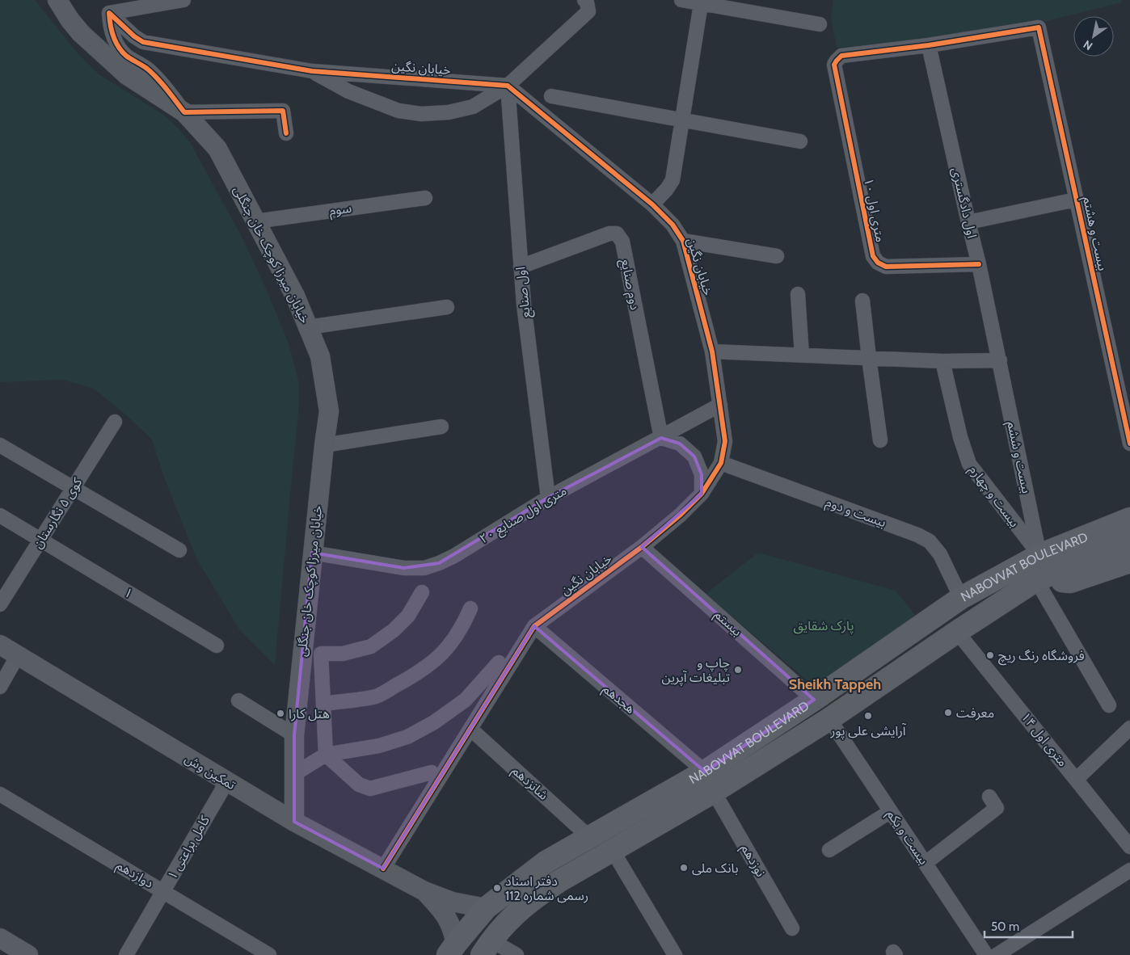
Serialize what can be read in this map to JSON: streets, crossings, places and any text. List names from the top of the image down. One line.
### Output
{"streets":{"main road":["NABOVVAT BOULEVARD"],"street":["خیابان نگین","اول دادگستری","سوم","۱۰ متری اول","بیست و هشتم","خیابان میرزا کوچک خان جنگلی","دوم صنایع","اول صنایع","بیست و ششم","بیست و چهارم","بیست و دوم","کوی ۵ نگارستان","۲۰ متری اول صنایع","۱","بیستم","هجدهم","۱۴ متری اول","تمکین وش","شانزدهم","بیست و یکم","کامل براعتی ۱","نوزدهم","دوازدهم"]},"crossings":[["خیابان نگین","اول صنایع"],["خیابان نگین","بیست و دوم"],["خیابان نگین","۲۰ متری اول صنایع"],["خیابان نگین","بیستم"],["خیابان نگین","هجدهم"],["خیابان نگین","تمکین وش"],["خیابان نگین","شانزدهم"],["اول دادگستری","۱۰ متری اول"],["اول دادگستری","بیست و هشتم"],["اول دادگستری","بیست و ششم"],["سوم","خیابان میرزا کوچک خان جنگلی"],["۱۰ متری اول","بیست و هشتم"],["خیابان میرزا کوچک خان جنگلی","۲۰ متری اول صنایع"],["خیابان میرزا کوچک خان جنگلی","تمکین وش"],["دوم صنایع","اول صنایع"],["دوم صنایع","۲۰ متری اول صنایع"],["اول صنایع","۲۰ متری اول صنایع"],["بیست و ششم","بیست و چهارم"],["بیست و ششم","NABOVVAT BOULEVARD"],["بیست و چهارم","NABOVVAT BOULEVARD"],["بیست و دوم","NABOVVAT BOULEVARD"],["کوی ۵ نگارستان","۱"],["NABOVVAT BOULEVARD","بیستم"],["NABOVVAT BOULEVARD","هجدهم"],["NABOVVAT BOULEVARD","۱۴ متری اول"],["NABOVVAT BOULEVARD","شانزدهم"],["NABOVVAT BOULEVARD","بیست و یکم"],["NABOVVAT BOULEVARD","نوزدهم"],["تمکین وش","کامل براعتی ۱"],["کامل براعتی ۱","دوازدهم"]],"districts":["Sheikh Tappeh"],"parks":["پارک شقایق"],"places":["فروشگاه رنگ ریچ","چاپ و تبلیغات آپرین","معرفت","هتل کارا","آرایشی علی پور","بانک ملی","دفتر اسناد رسمی شماره 112"],"scale_bar":"50 m","north":"bottom left"}
